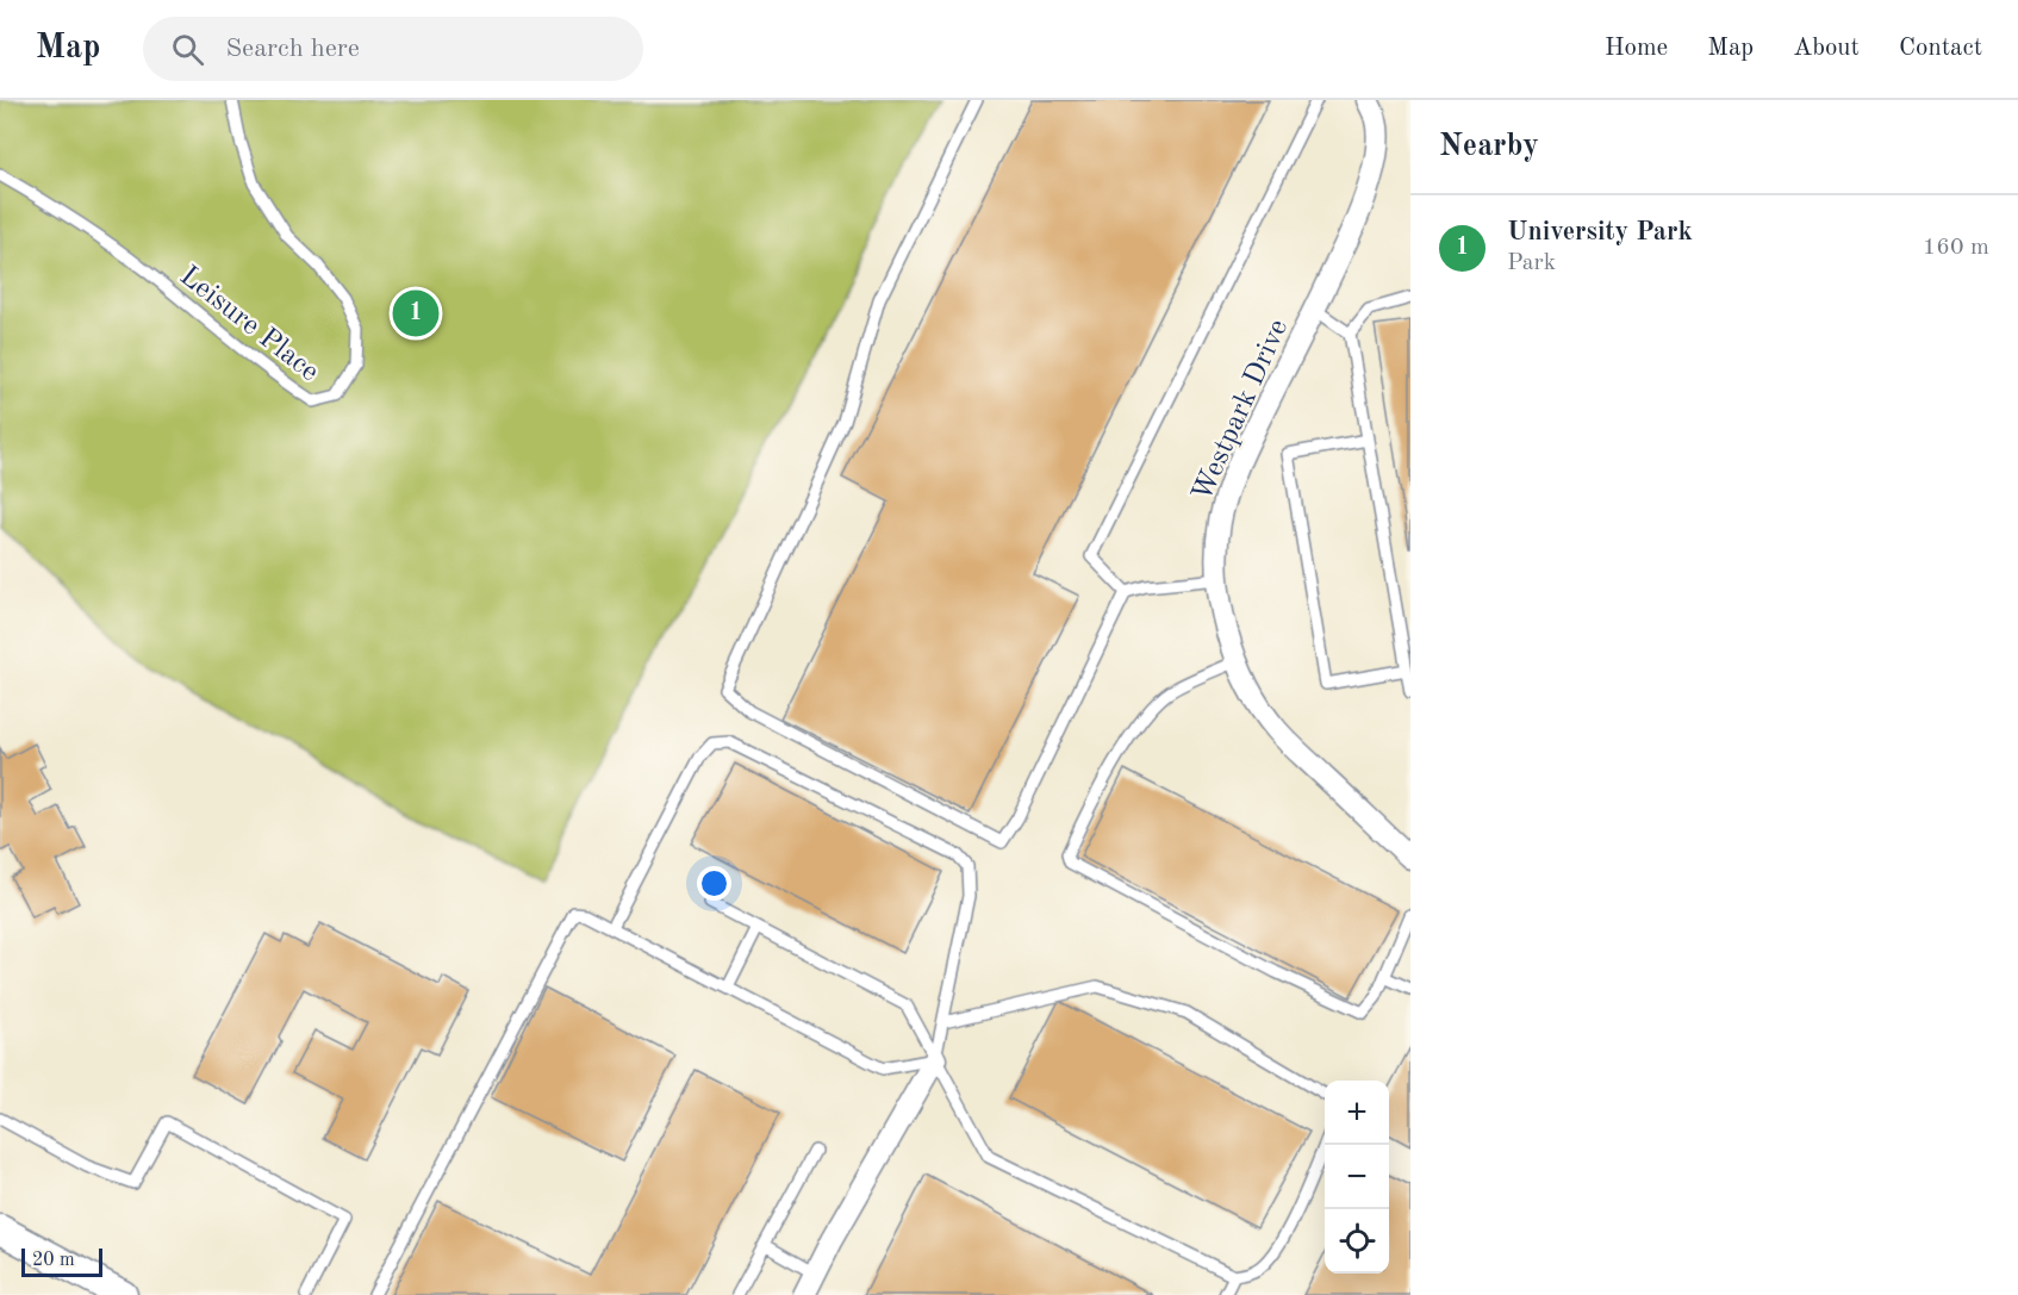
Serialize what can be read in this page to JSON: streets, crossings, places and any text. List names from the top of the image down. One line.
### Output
{"streets":{"street":["Westpark Drive"],"lane":["Leisure Place"]},"scale_bar":"20 m","page":{"header":"Map","search":"Search here","nav":["Home","Map","About","Contact"],"heading":"Nearby","list":[{"mark":"1","name":"University Park","note":"Park","value":"160 m"}],"pins":"1","map_buttons":["+","−"],"scale":"20 m"}}
